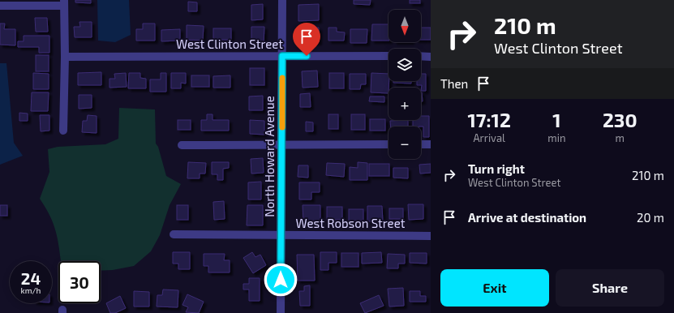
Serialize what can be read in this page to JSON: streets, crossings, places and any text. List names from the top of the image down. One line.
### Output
{"streets":{"street":["West Clinton Street","North Howard Avenue","West Robson Street"]},"crossings":[["West Clinton Street","North Howard Avenue"],["North Howard Avenue","West Robson Street"]],"north":"bottom","page":{"turn":["210 m","West Clinton Street"],"map_buttons":["+","−"],"then":"Then","eta":["17:12","Arrival","1","min","230","m"],"list":[{"name":"Turn right","note":"West Clinton Street","value":"210 m"},{"name":"Arrive at destination","value":"20 m"}],"speed":"24 km/h","limit":"30","buttons":["Exit","Share"]}}
